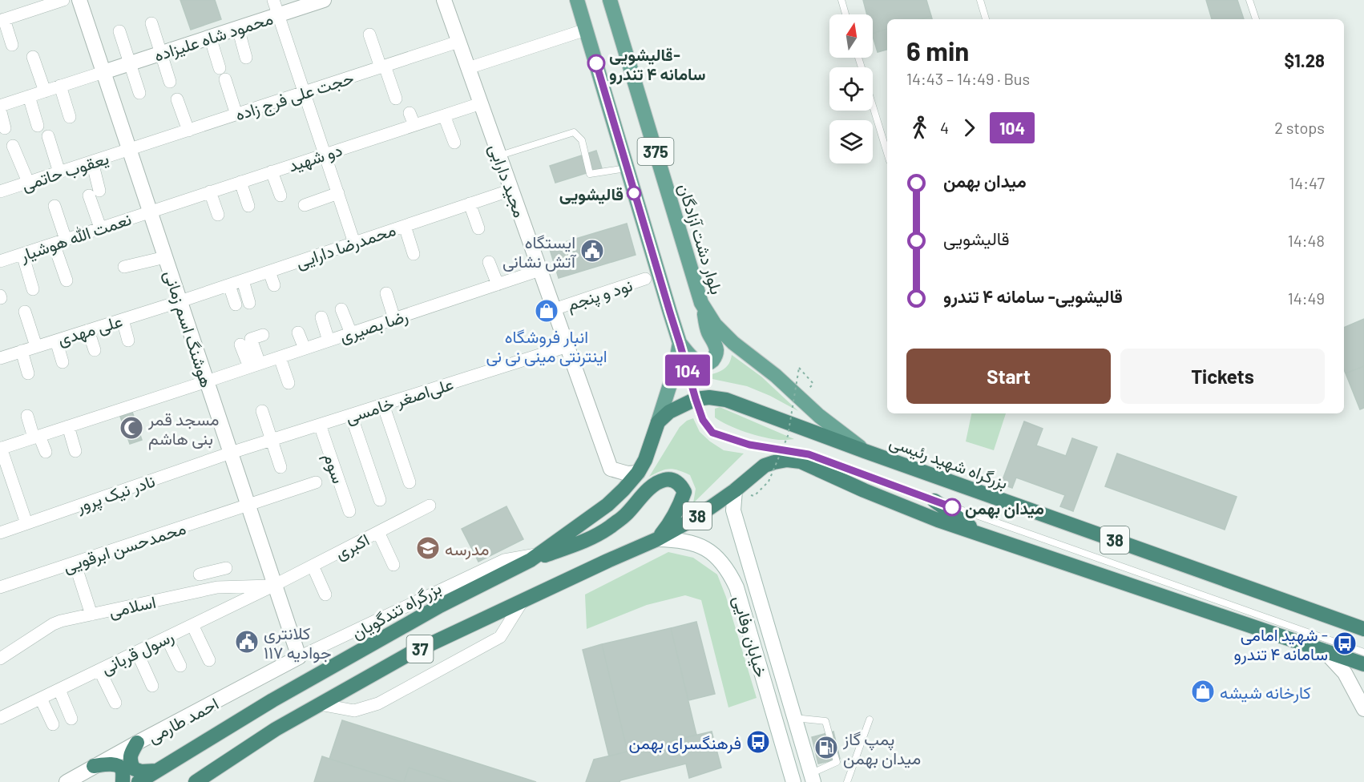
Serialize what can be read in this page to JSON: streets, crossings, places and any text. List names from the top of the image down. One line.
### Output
{"streets":{"highway":["بزرگراه شهید رئیسی","38","بزرگراه تندگویان","37"],"main road":["375","بلوار دشت آزادگان"],"street":["محمود شاه علیزاده","حجت علی فرج زاده","دو شهید","یعقوب حاتمی","مجید دارابی","نعمت الله هوشیار","محمدرضا دارایی","نود و پنجم","رضا بصیری","هوشنگ اسم زمانی","علی مهدی","علی‌اصغر خامسی","سوم","نادر نیک پرور","اکبری","محمدحسن ابرقویی","اسلامی","خیابان وفایی","رسول قربانی","احمد طارمی"]},"crossings":[["محمود شاه علیزاده","هوشنگ اسم زمانی"],["حجت علی فرج زاده","یعقوب حاتمی"],["حجت علی فرج زاده","مجید دارابی"],["حجت علی فرج زاده","هوشنگ اسم زمانی"],["375","بزرگراه شهید رئیسی"],["دو شهید","مجید دارابی"],["دو شهید","نعمت الله هوشیار"],["دو شهید","هوشنگ اسم زمانی"],["یعقوب حاتمی","هوشنگ اسم زمانی"],["مجید دارابی","محمدرضا دارایی"],["مجید دارابی","نود و پنجم"],["مجید دارابی","رضا بصیری"],["مجید دارابی","علی‌اصغر خامسی"],["مجید دارابی","بزرگراه تندگویان"],["نعمت الله هوشیار","هوشنگ اسم زمانی"],["بلوار دشت آزادگان","بزرگراه شهید رئیسی"],["محمدرضا دارایی","هوشنگ اسم زمانی"],["محمدرضا دارایی","علی مهدی"],["رضا بصیری","هوشنگ اسم زمانی"],["هوشنگ اسم زمانی","علی مهدی"],["هوشنگ اسم زمانی","علی‌اصغر خامسی"],["هوشنگ اسم زمانی","نادر نیک پرور"],["هوشنگ اسم زمانی","اکبری"],["هوشنگ اسم زمانی","محمدحسن ابرقویی"],["هوشنگ اسم زمانی","اسلامی"],["هوشنگ اسم زمانی","رسول قربانی"],["هوشنگ اسم زمانی","احمد طارمی"],["علی‌اصغر خامسی","سوم"],["علی‌اصغر خامسی","نادر نیک پرور"],["38","خیابان وفایی"],["38","37"],["اکبری","اسلامی"],["اکبری","رسول قربانی"],["اسلامی","رسول قربانی"],["خیابان وفایی","37"]],"places":{"other":["قالیشویی- سامانه ۴ تندرو","قالیشویی","میدان بهمن"],"public building":["ایستگاه آتش نشانی","کلانتری ۱۱۷ جوادیه"],"shop":["انبار فروشگاه اینترنتی مینی نی نی","کارخانه شیشه"],"mosque":["مسجد قمر بنی هاشم"],"school or university":["مدرسه"],"bus stop":["شهید امامی - سامانه ۴ تندرو","فرهنگسرای بهمن"],"fuel station":["پمپ گاز میدان بهمن"]},"lines":["bus line 104"],"north":"top","page":{"on_map":"104","heading":["6 min","14:43 – 14:49 · Bus","$1.28"],"legs":["4","104","2 stops"],"list":[{"name":"میدان بهمن","value":"14:47"},{"name":"قالیشویی","value":"14:48"},{"name":"قالیشویی- سامانه ۴ تندرو","value":"14:49"}],"buttons":["Start","Tickets"]}}
